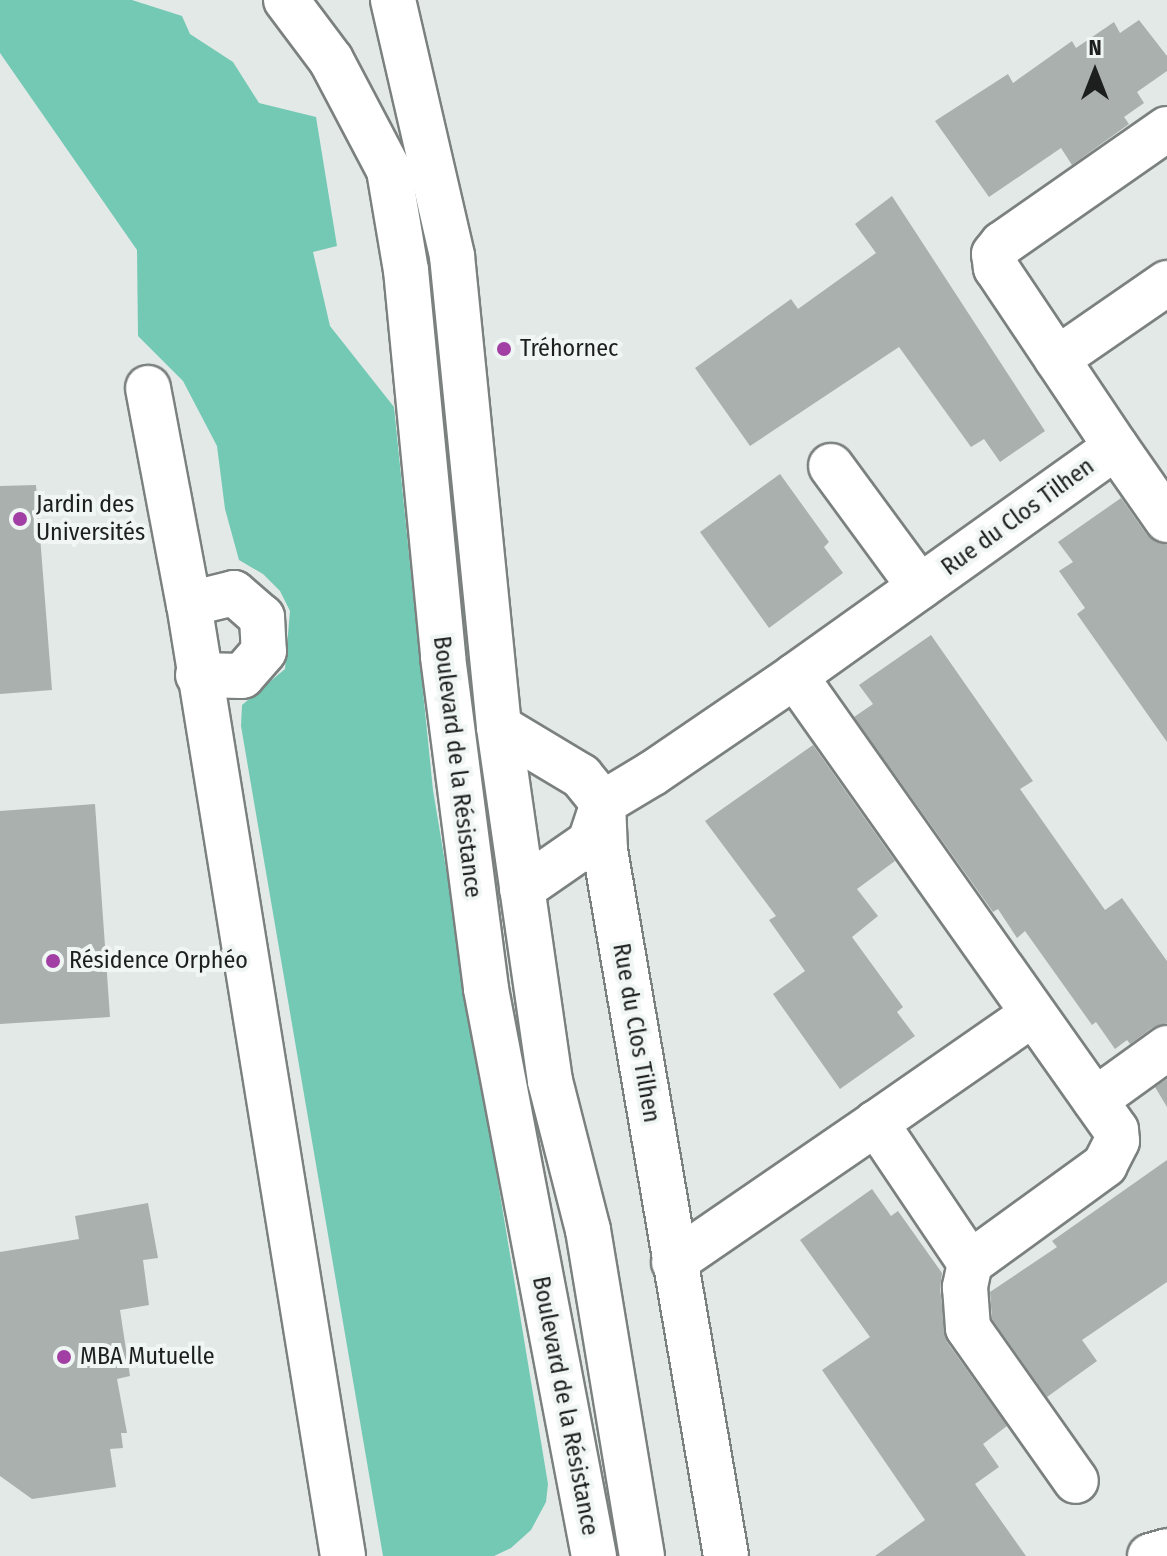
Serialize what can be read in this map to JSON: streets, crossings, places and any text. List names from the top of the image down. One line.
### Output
{"streets":{"street":["Rue du Clos Tilhen","Boulevard de la Résistance"]},"places":["Tréhornec","Jardin des Universités","Résidence Orphéo","MBA Mutuelle"],"north":"top"}
